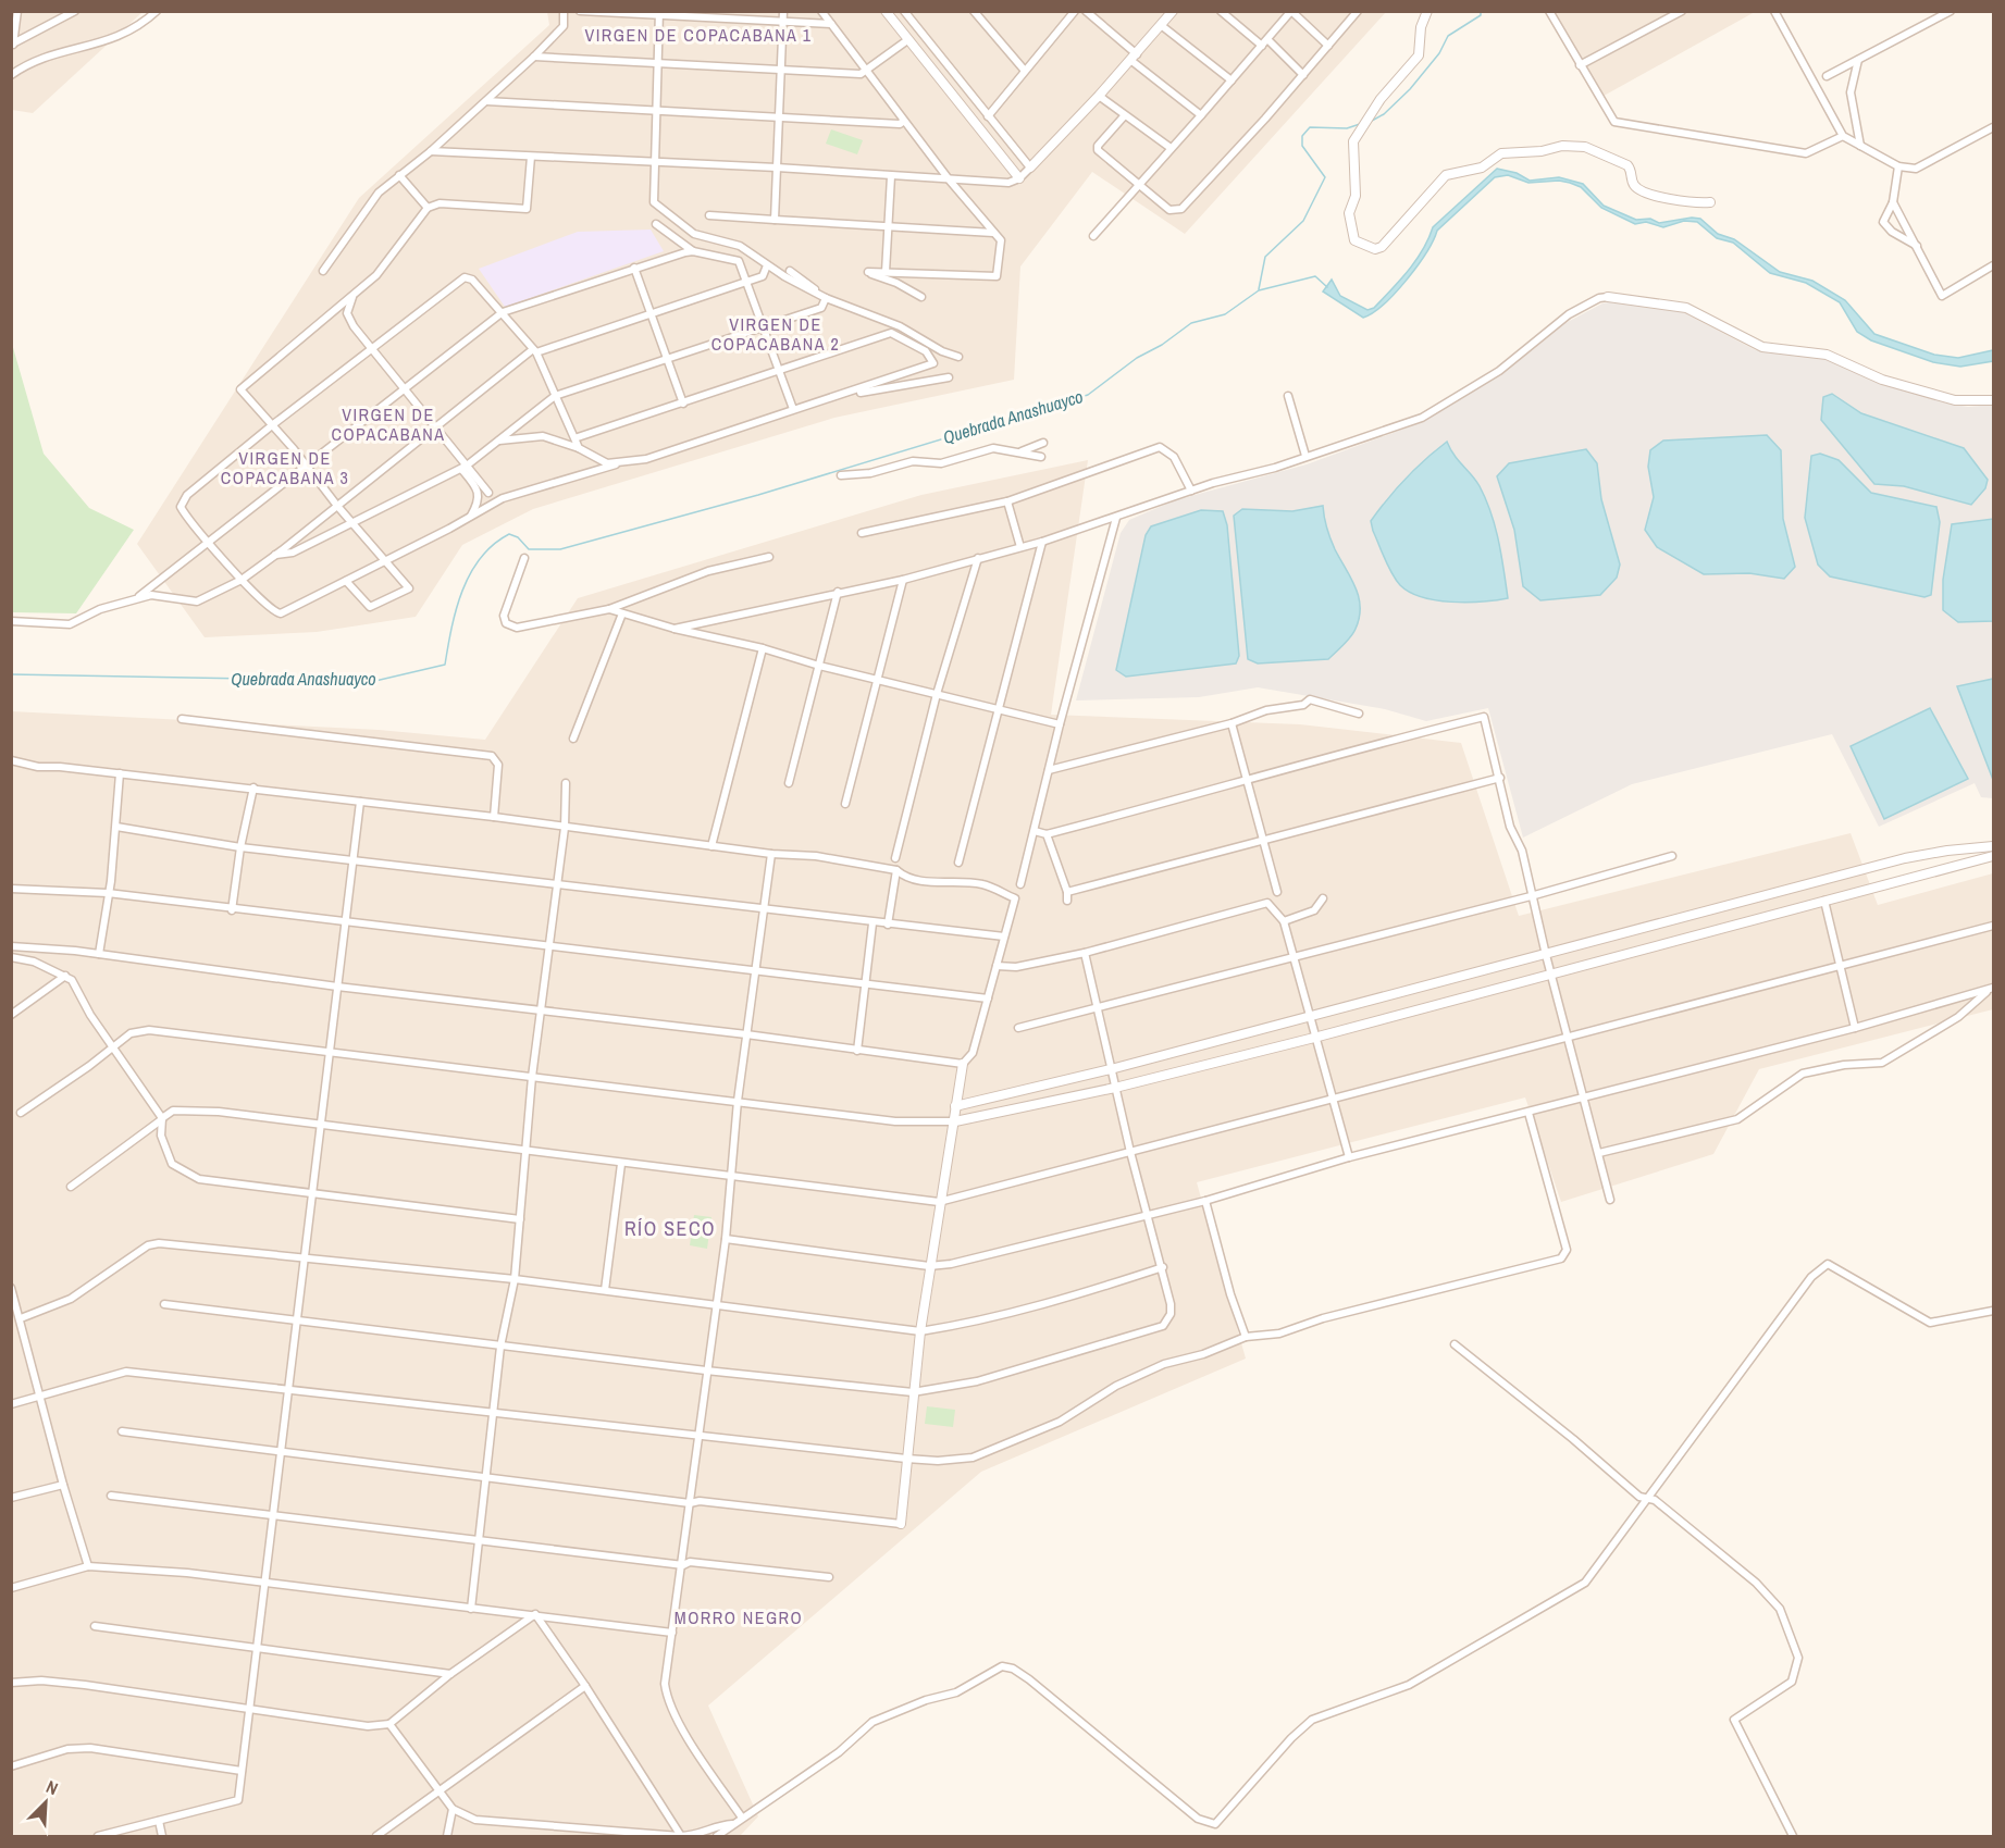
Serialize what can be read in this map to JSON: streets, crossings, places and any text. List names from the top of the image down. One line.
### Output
{"districts":["VIRGEN DE COPACABANA 1","VIRGEN DE COPACABANA 2","VIRGEN DE COPACABANA","VIRGEN DE COPACABANA 3","RÍO SECO","MORRO NEGRO"],"water":["Quebrada Anashuayco"],"north":"top right"}
